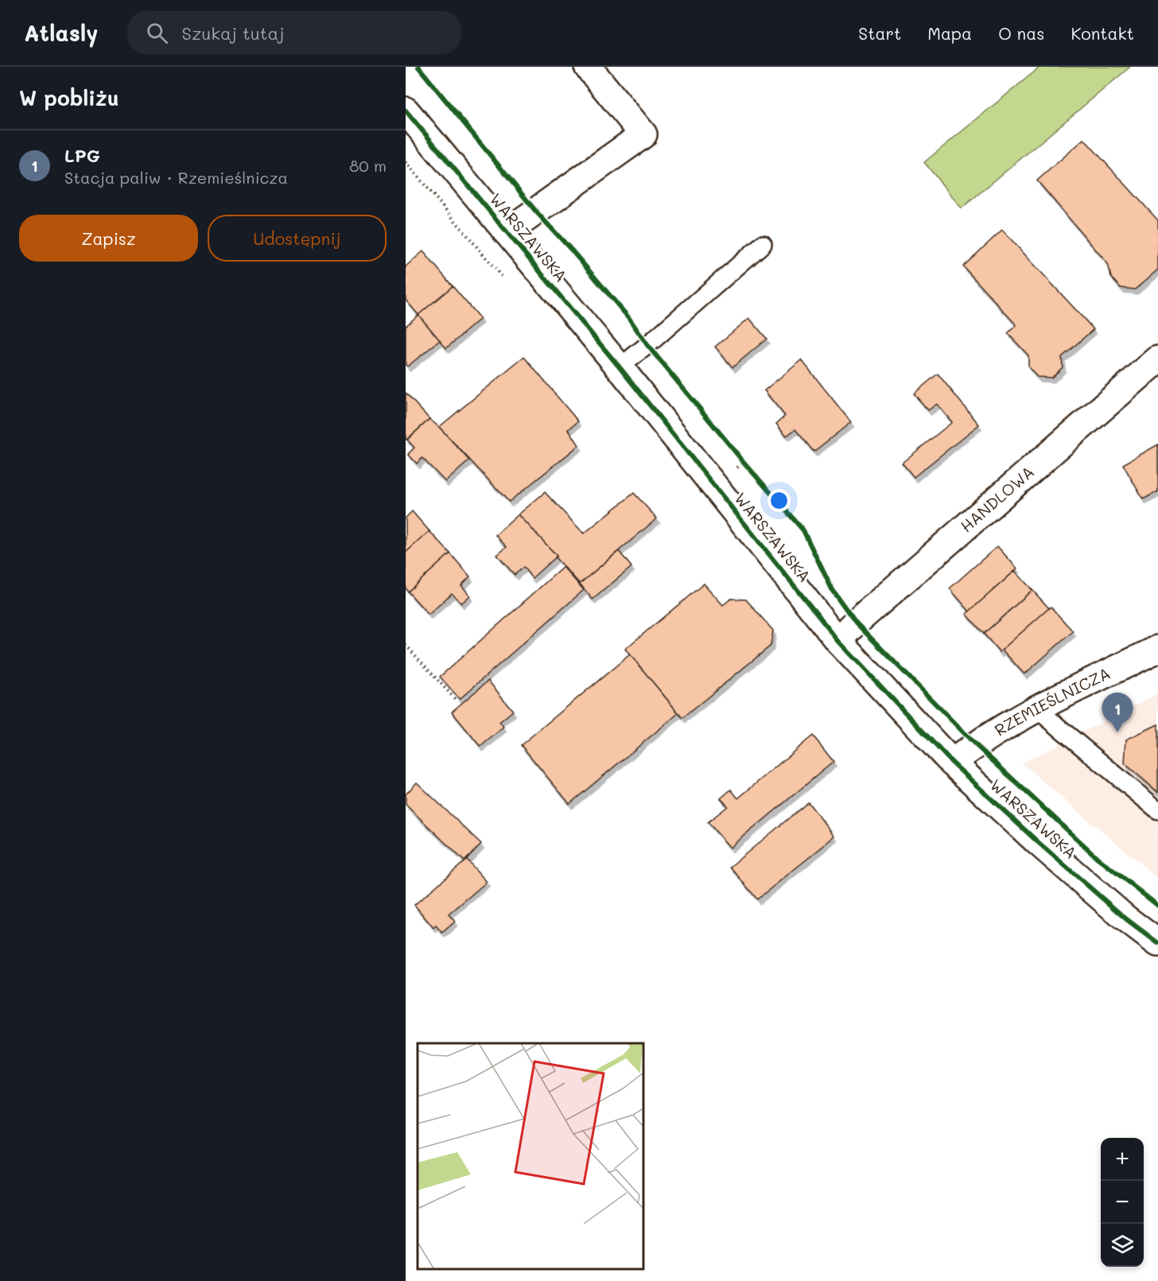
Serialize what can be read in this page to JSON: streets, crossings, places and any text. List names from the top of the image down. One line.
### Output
{"streets":{"street":["WARSZAWSKA","HANDLOWA","RZEMIEŚLNICZA"]},"crossings":[["WARSZAWSKA","HANDLOWA"],["WARSZAWSKA","RZEMIEŚLNICZA"]],"page":{"header":"Atlasly","search":"Szukaj tutaj","nav":["Start","Mapa","O nas","Kontakt"],"heading":"W pobliżu","list":[{"mark":"1","name":"LPG","note":"Stacja paliw · Rzemieślnicza","value":"80 m"}],"buttons":["Zapisz","Udostępnij"],"pins":"1","map_buttons":["+","−"]}}
